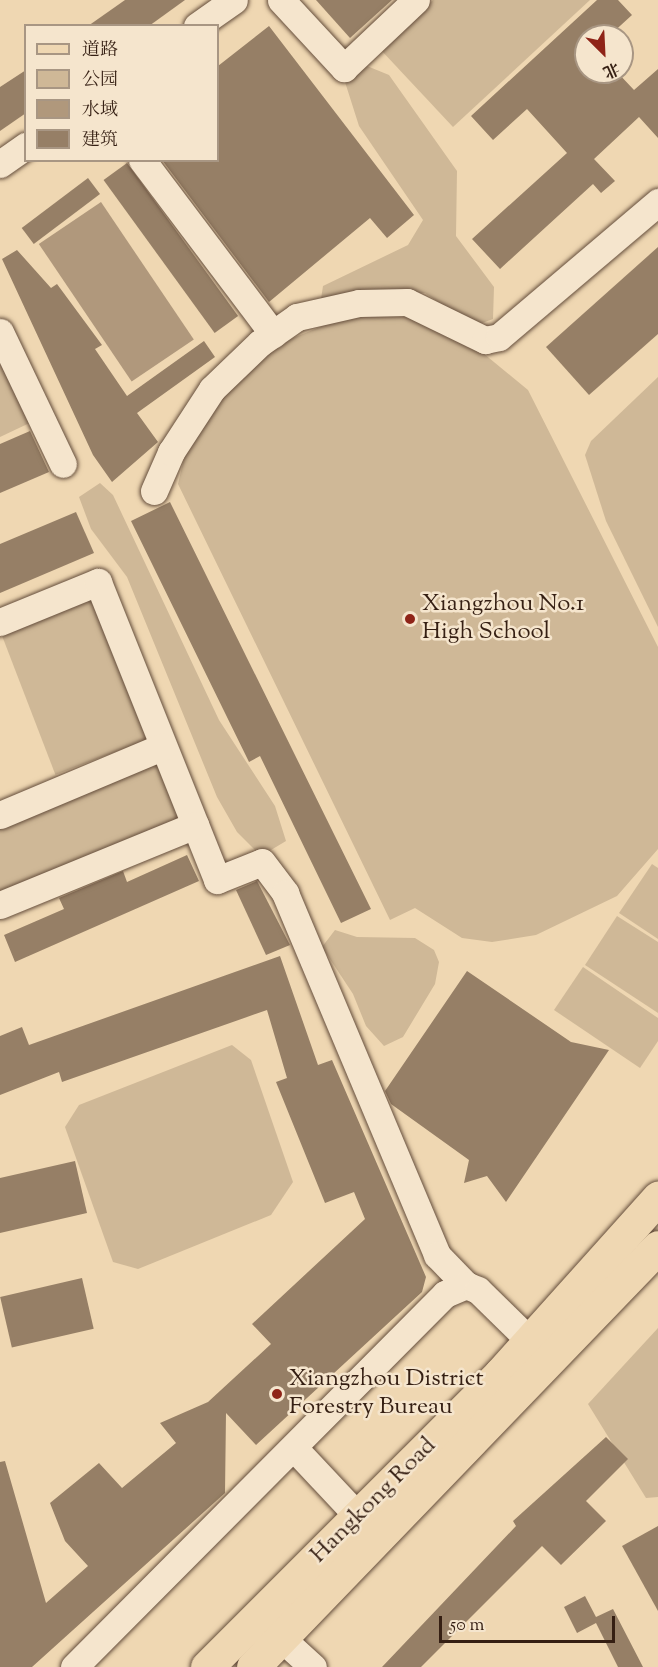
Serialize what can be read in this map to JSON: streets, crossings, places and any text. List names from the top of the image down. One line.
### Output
{"streets":{"main road":["Hangkong Road"]},"places":["Xiangzhou No.1 High School","Xiangzhou District Forestry Bureau"],"legend":["道路","公园","水域","建筑"],"scale_bar":"50 m","north":"bottom right"}
